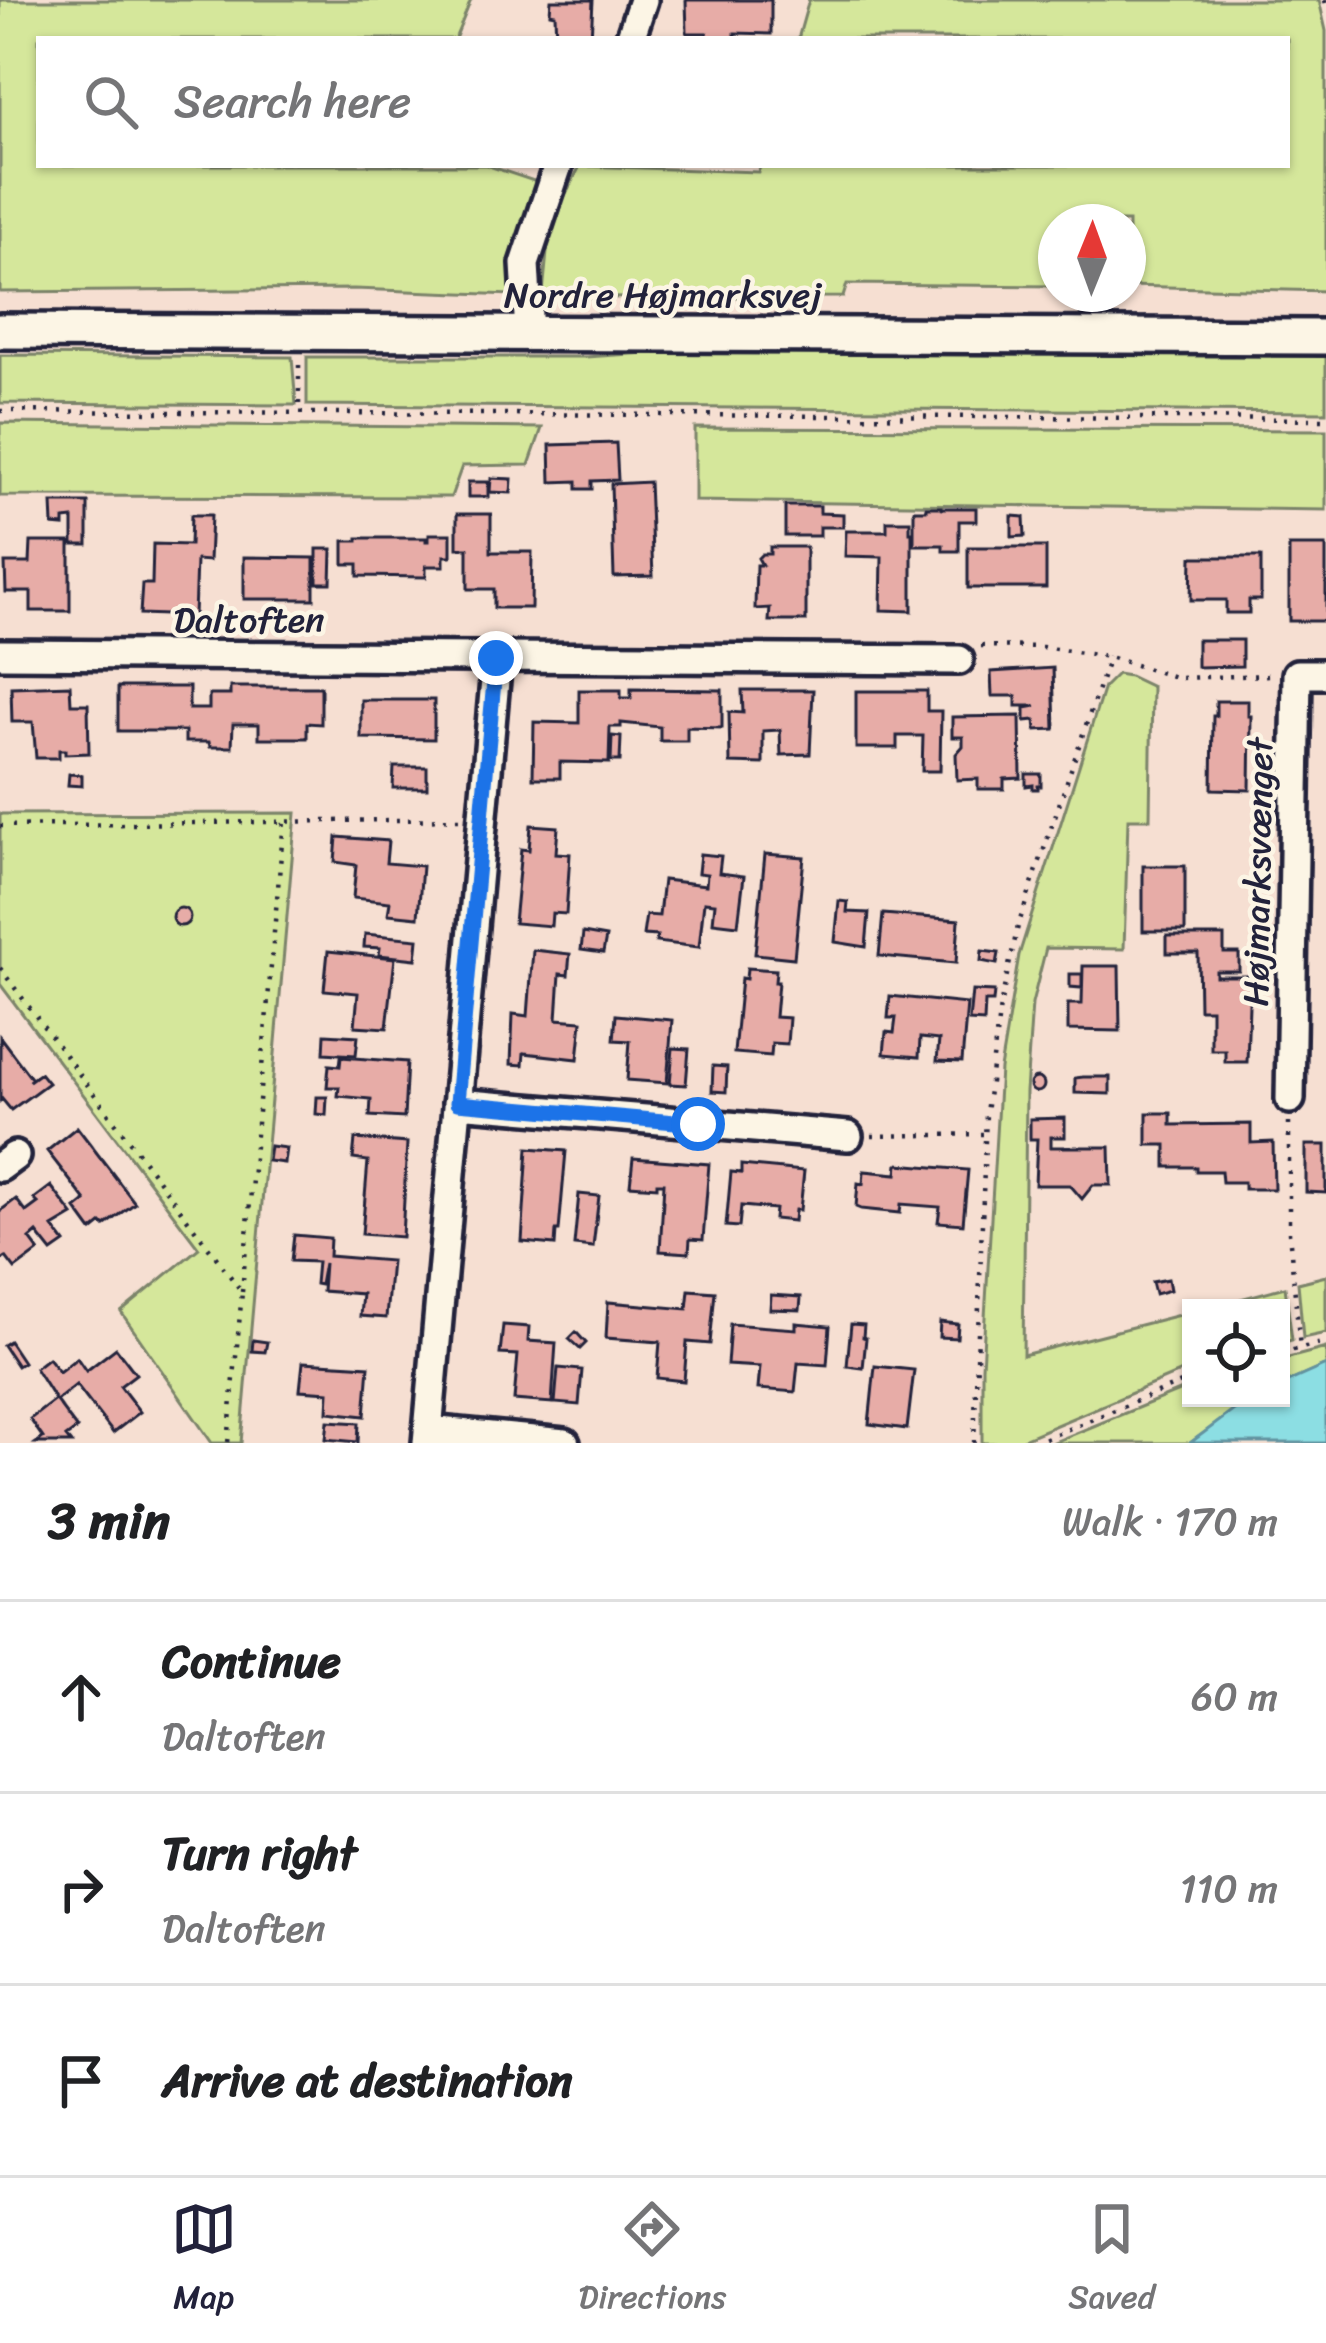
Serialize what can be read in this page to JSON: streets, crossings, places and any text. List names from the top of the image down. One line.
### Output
{"streets":{"street":["Nordre Højmarksvej","Daltoften","Højmarksvænget"]},"north":"top","page":{"search":"Search here","heading":["3 min","Walk · 170 m"],"list":[["Continue","Daltoften","60 m"],["Turn right","Daltoften","110 m"],"Arrive at destination"],"nav":["Map","Directions","Saved"]}}
